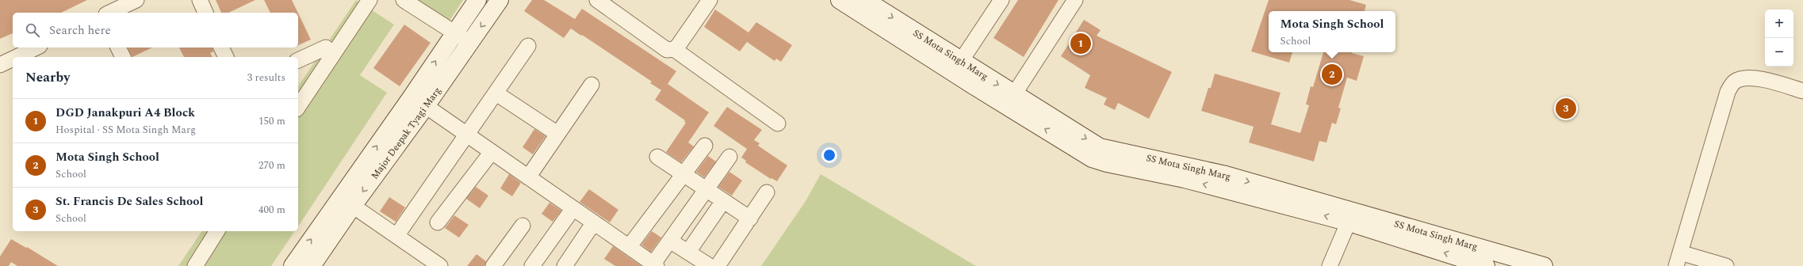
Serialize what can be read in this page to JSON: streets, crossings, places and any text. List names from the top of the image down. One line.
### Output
{"streets":{"street":["SS Mota Singh Marg","Major Deepak Tyagi Marg"]},"page":{"map_buttons":["+","−"],"popup":["Mota Singh School","School"],"search":"Search here","pins":["1","2","3"],"heading":["Nearby","3 results"],"list":[{"mark":"1","name":"DGD Janakpuri A4 Block","note":"Hospital · SS Mota Singh Marg","value":"150 m"},{"mark":"2","name":"Mota Singh School","note":"School","value":"270 m"},{"mark":"3","name":"St. Francis De Sales School","note":"School","value":"400 m"}]}}
